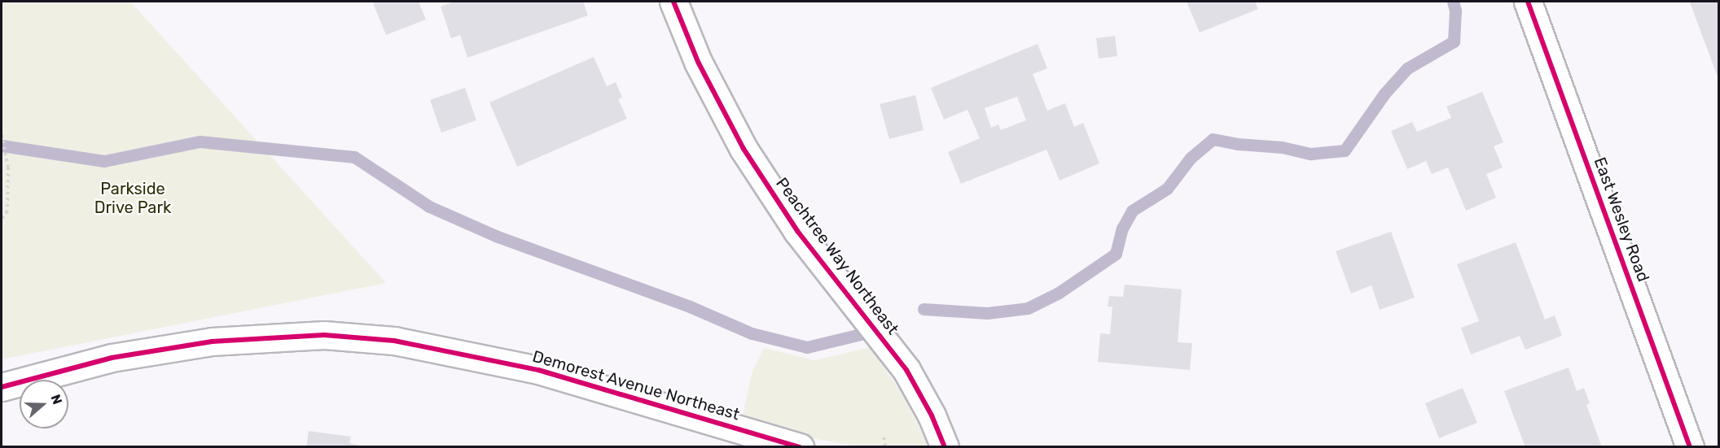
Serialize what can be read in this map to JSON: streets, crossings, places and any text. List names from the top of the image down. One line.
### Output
{"streets":{"street":["East Wesley Road","Peachtree Way Northeast","Demorest Avenue Northeast"]},"parks":["Parkside Drive Park"],"north":"right"}
